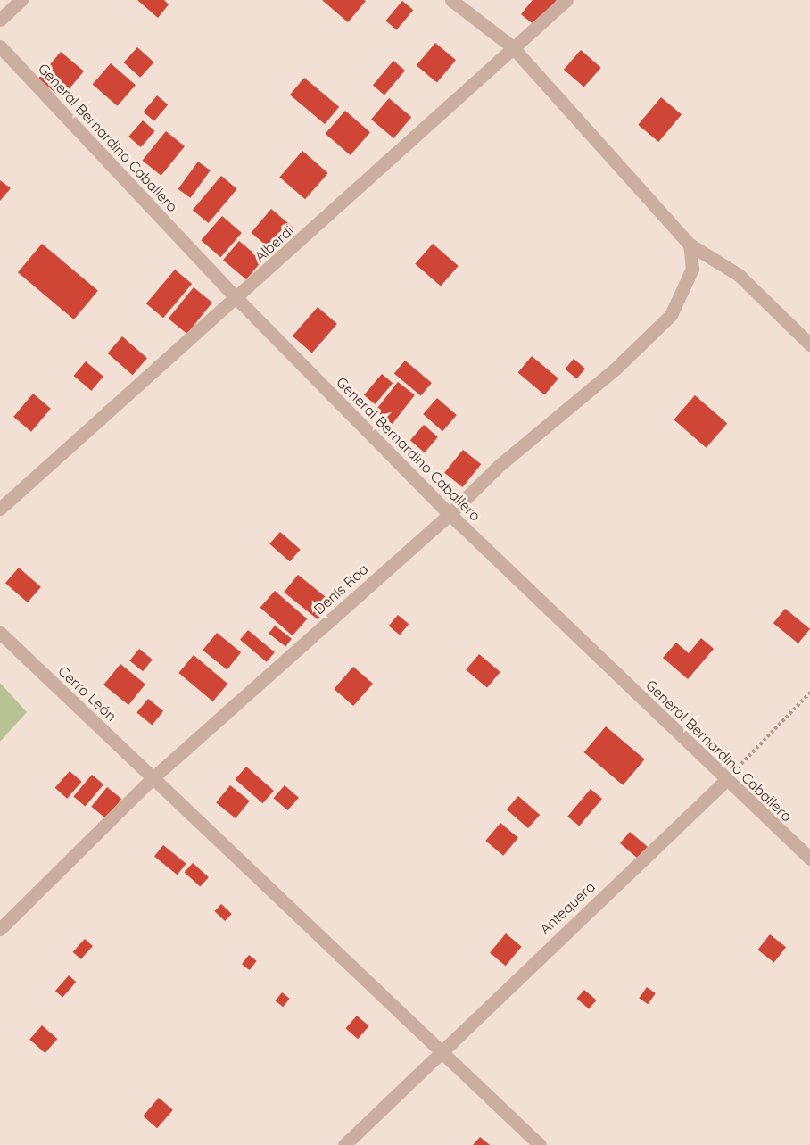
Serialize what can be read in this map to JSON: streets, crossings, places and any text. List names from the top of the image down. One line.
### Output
{"streets":{"street":["General Bernardino Caballero","Alberdi","Denis Roa","Cerro León","Antequera"]},"crossings":[["General Bernardino Caballero","Alberdi"],["General Bernardino Caballero","Denis Roa"],["General Bernardino Caballero","Antequera"],["Denis Roa","Cerro León"],["Cerro León","Antequera"]]}
